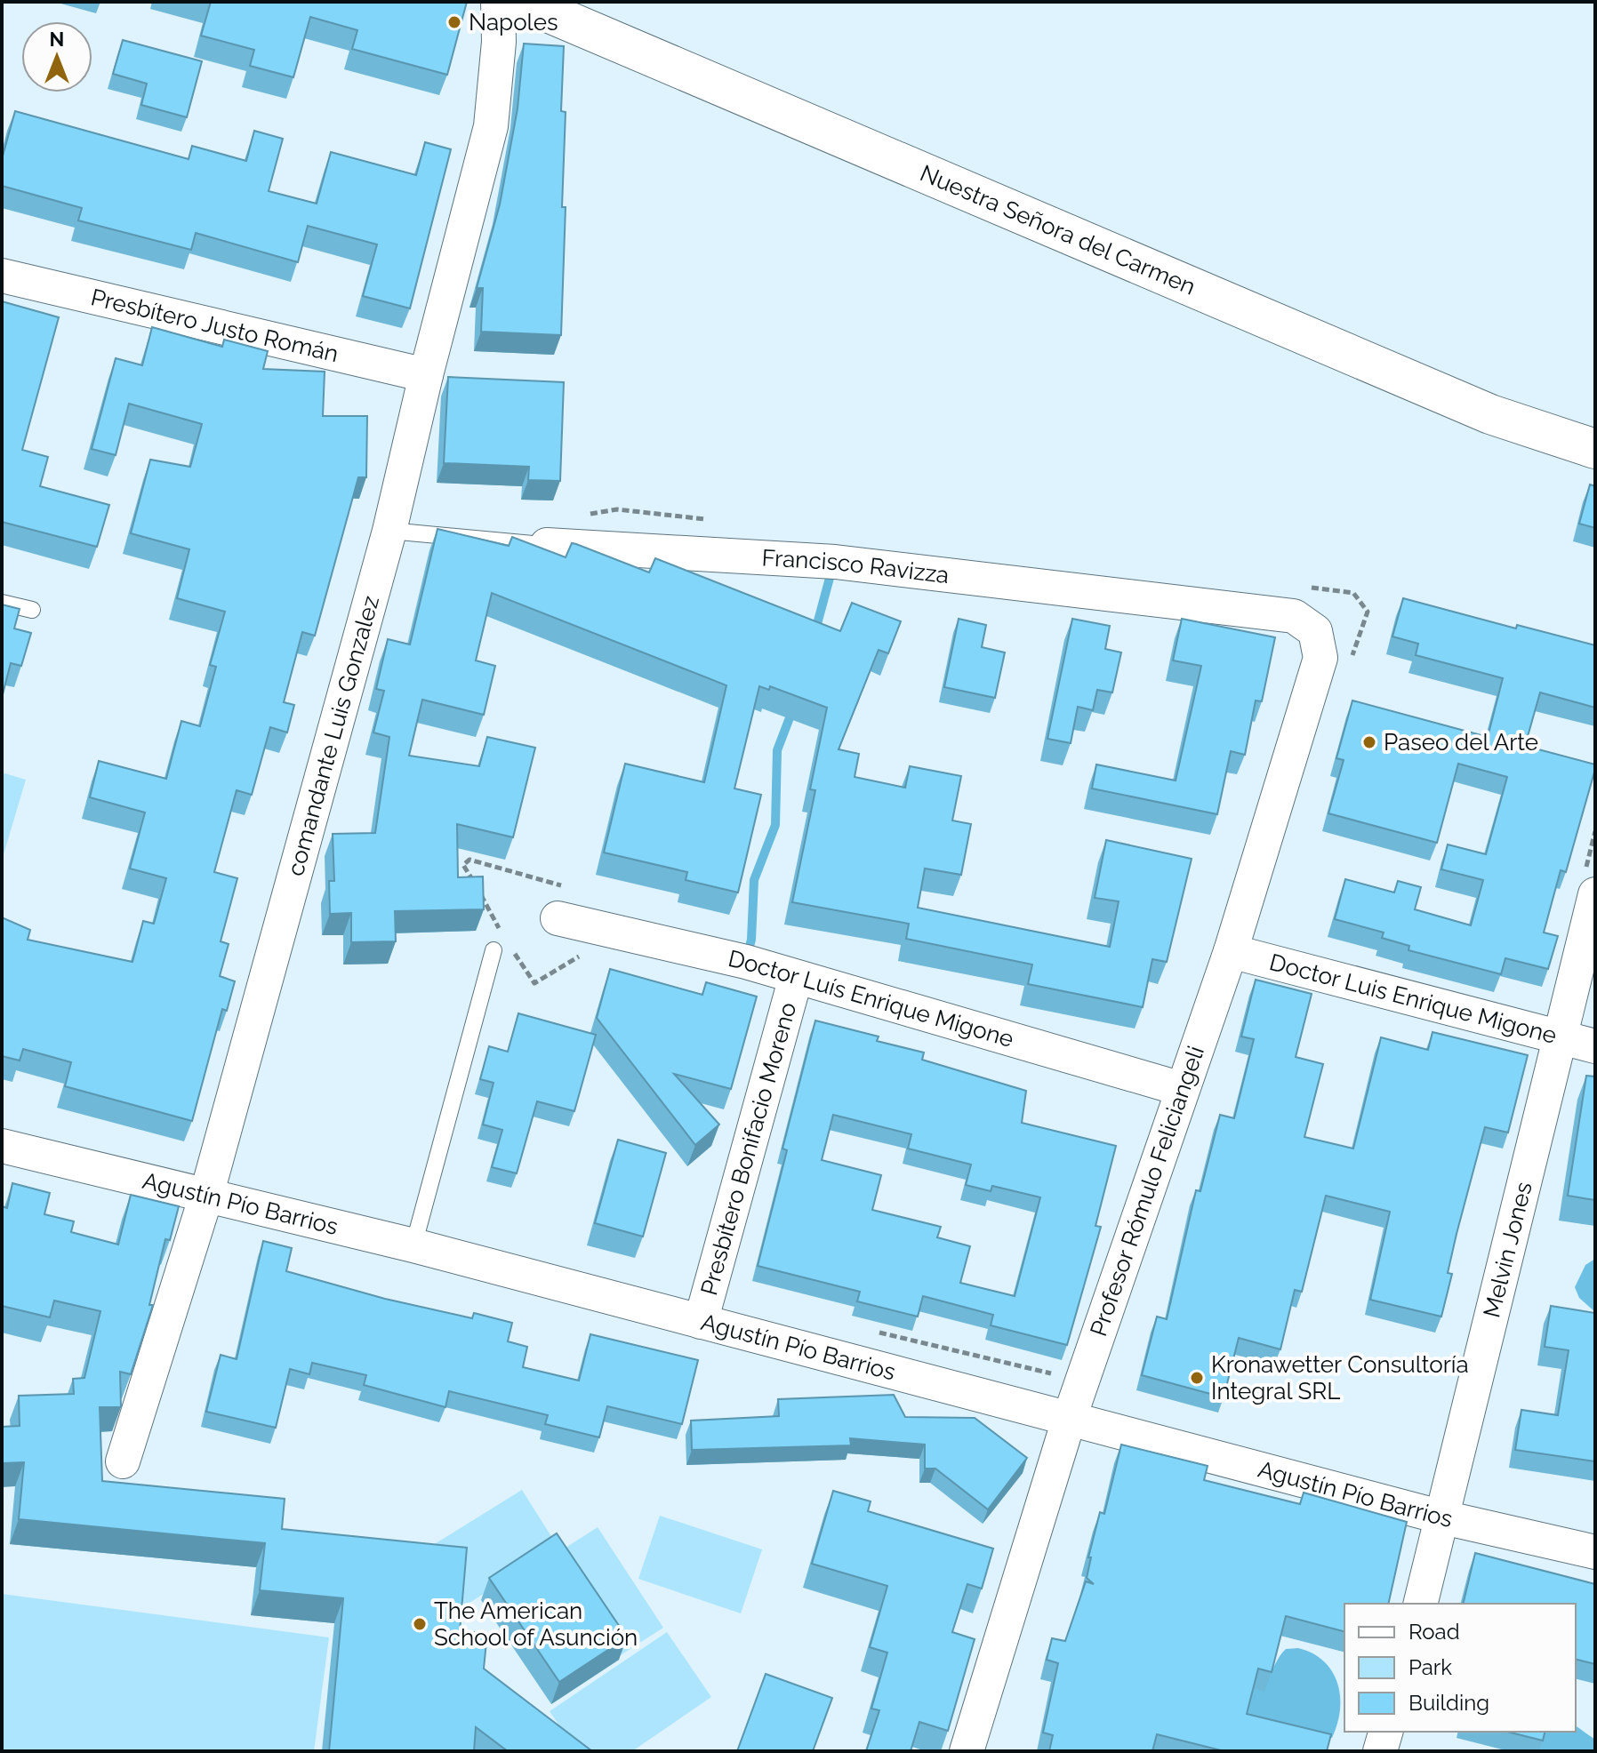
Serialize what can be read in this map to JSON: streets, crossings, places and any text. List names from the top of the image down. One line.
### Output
{"streets":{"street":["Nuestra Señora del Carmen","Presbítero Justo Román","Francisco Ravizza","comandante Luis Gonzalez","Doctor Luís Enrique Migone","Doctor Luis Enrique Migone","Presbítero Bonifacio Moreno","Profesor Rómulo Feliciangeli","Agustín Pío Barrios","Melvin Jones"]},"crossings":[["Presbítero Justo Román","comandante Luis Gonzalez"],["Francisco Ravizza","comandante Luis Gonzalez"],["Francisco Ravizza","Profesor Rómulo Feliciangeli"],["comandante Luis Gonzalez","Agustín Pío Barrios"],["Doctor Luís Enrique Migone","Presbítero Bonifacio Moreno"],["Doctor Luís Enrique Migone","Profesor Rómulo Feliciangeli"],["Doctor Luis Enrique Migone","Profesor Rómulo Feliciangeli"],["Doctor Luis Enrique Migone","Melvin Jones"],["Presbítero Bonifacio Moreno","Agustín Pío Barrios"],["Profesor Rómulo Feliciangeli","Agustín Pío Barrios"],["Agustín Pío Barrios","Melvin Jones"]],"places":["Napoles","Paseo del Arte","Kronawetter Consultoría Integral SRL","The American School of Asunción"],"legend":["Road","Park","Building"],"north":"top"}
